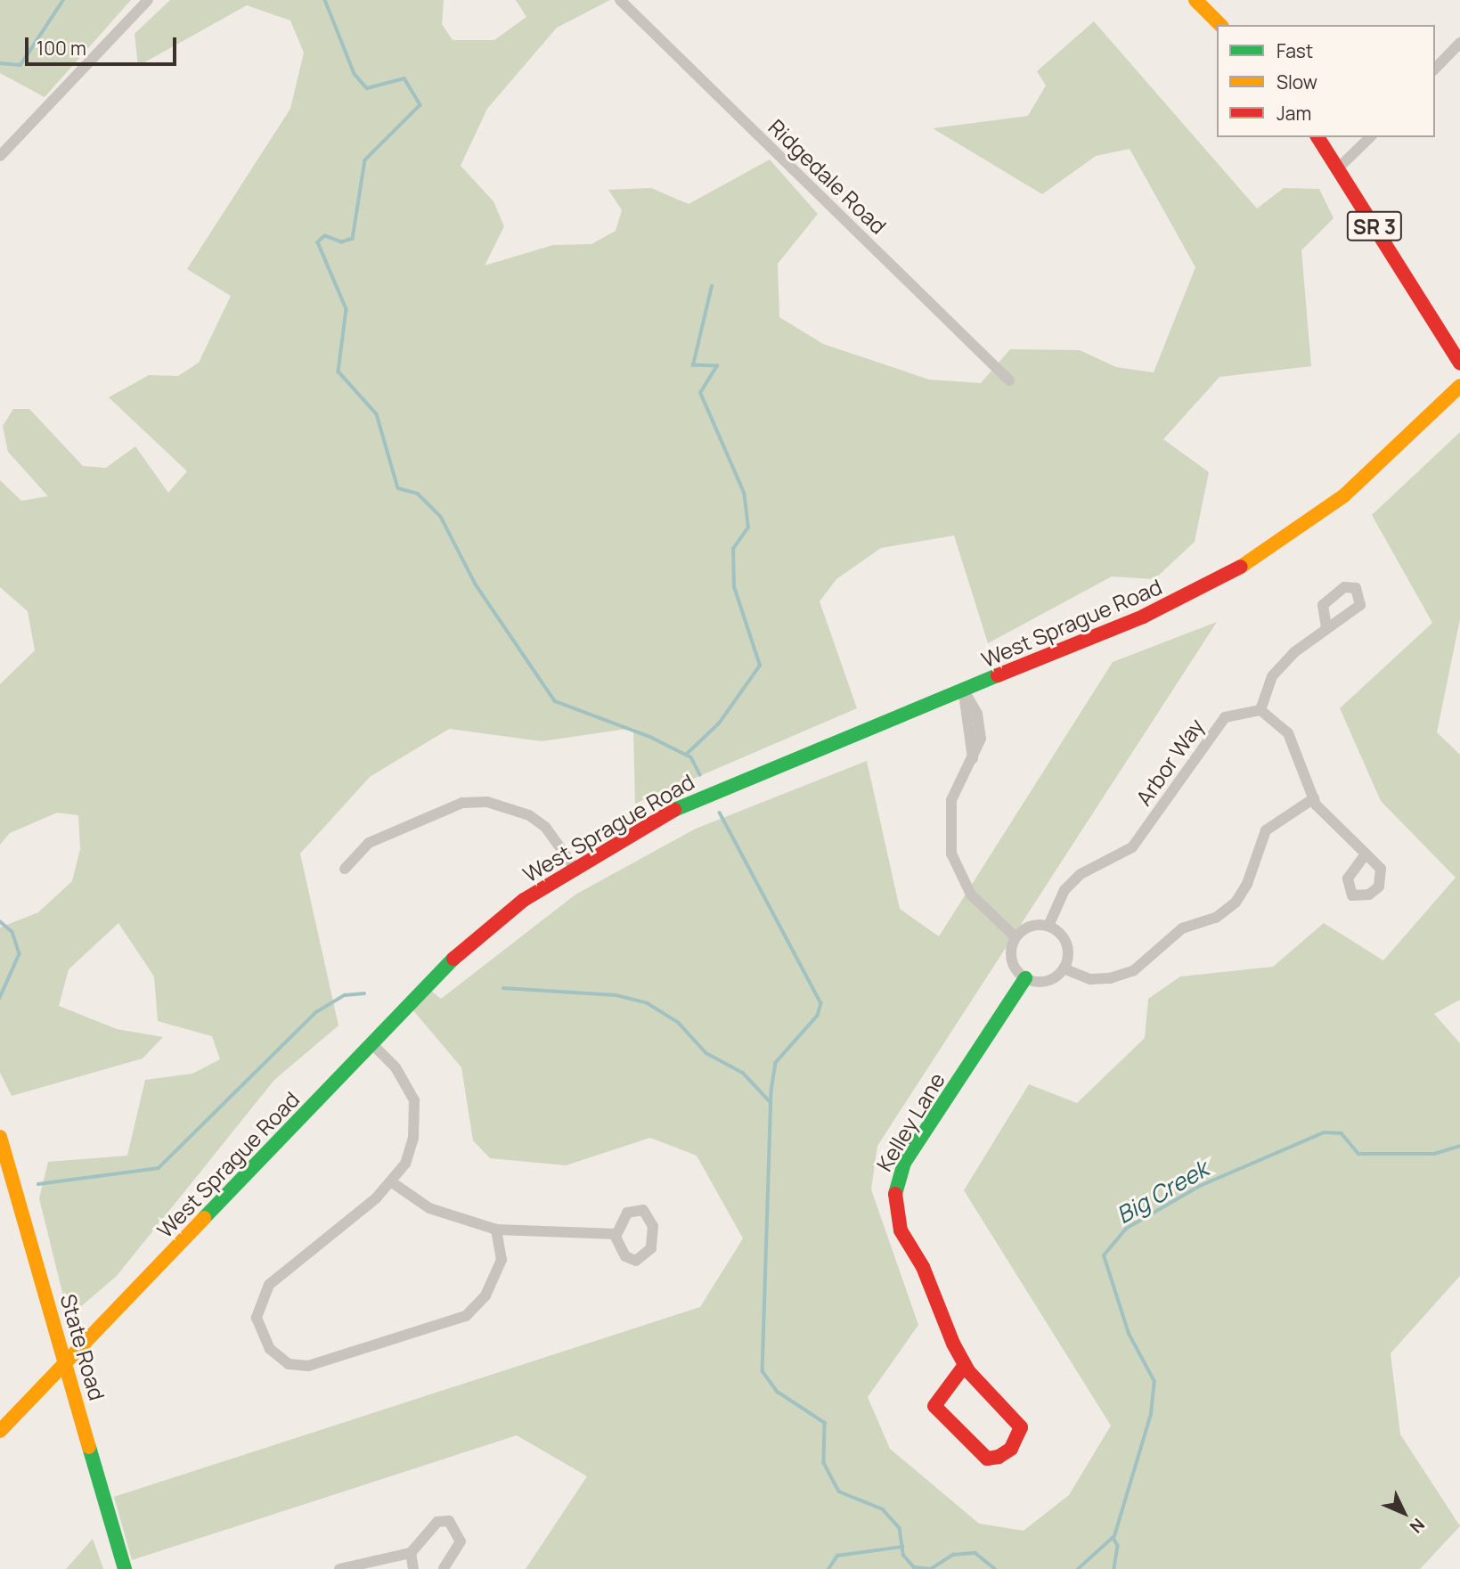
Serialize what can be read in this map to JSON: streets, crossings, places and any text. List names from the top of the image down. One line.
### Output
{"streets":{"street":["Ridgedale Road","SR 3","West Sprague Road","Arbor Way","Kelley Lane","State Road"]},"crossings":[["West Sprague Road","State Road"],["Arbor Way","Kelley Lane"]],"water":["Big Creek"],"legend":["Fast","Slow","Jam"],"scale_bar":"100 m","north":"bottom right"}
